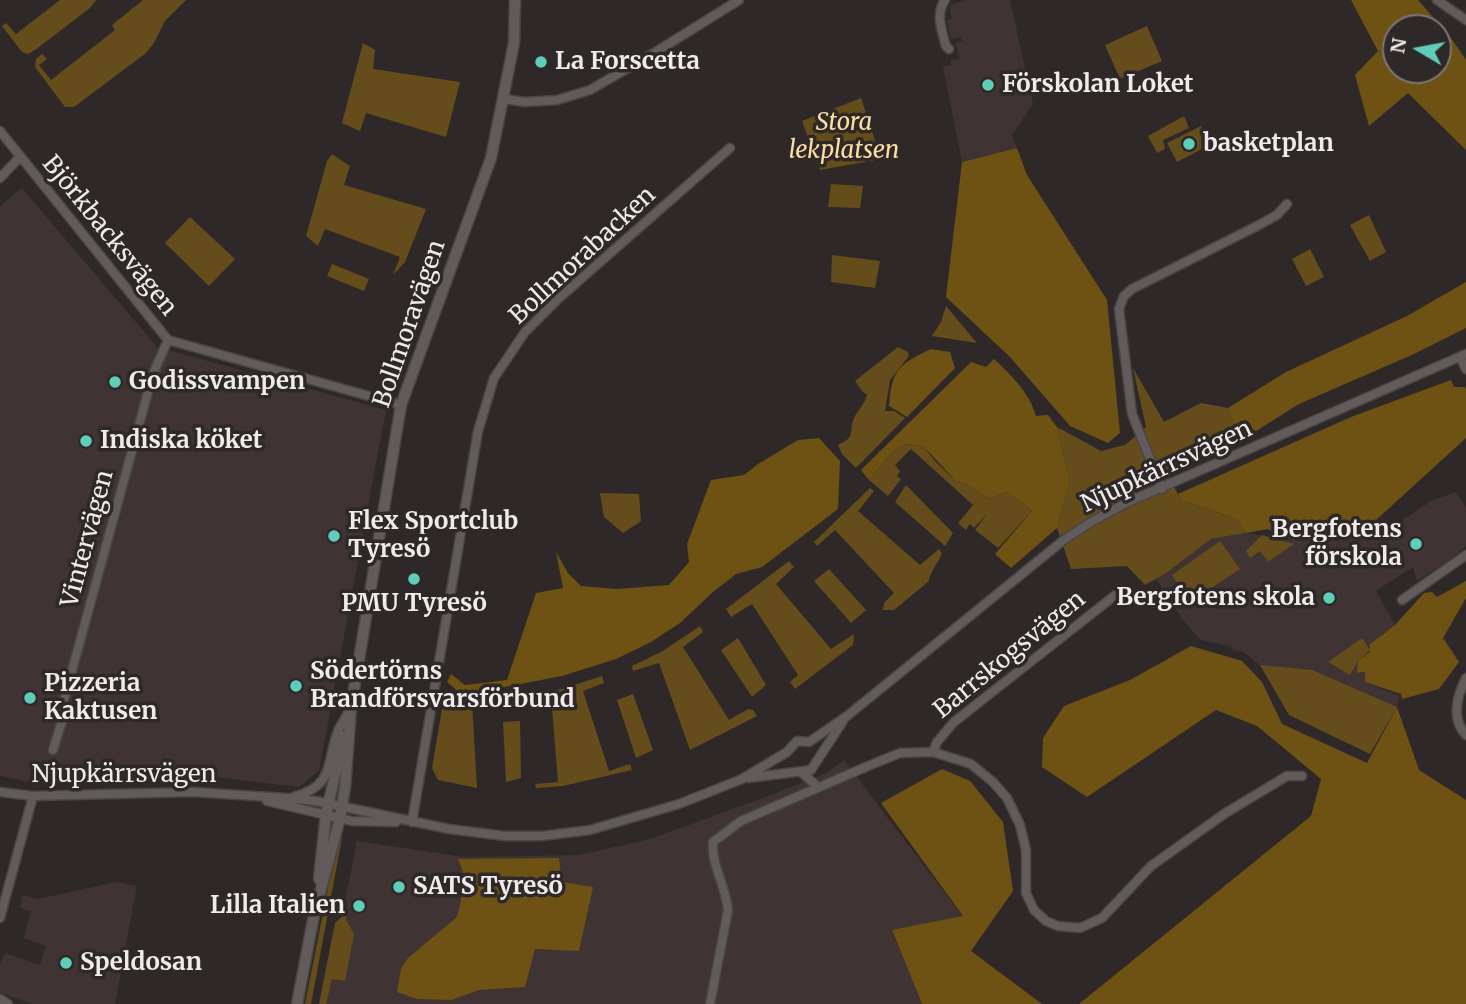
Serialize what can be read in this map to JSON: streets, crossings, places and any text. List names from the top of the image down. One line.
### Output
{"streets":{"street":["Björkbacksvägen","Bollmorabacken","Bollmoravägen","Njupkärrsvägen","Vintervägen","Barrskogsvägen"]},"crossings":[["Björkbacksvägen","Bollmoravägen"],["Björkbacksvägen","Vintervägen"],["Bollmorabacken","Njupkärrsvägen"],["Bollmoravägen","Njupkärrsvägen"]],"parks":["Stora lekplatsen"],"places":["La Forscetta","Förskolan Loket","basketplan","Godissvampen","Indiska köket","Flex Sportclub Tyresö","Bergfotens förskola","PMU Tyresö","Bergfotens skola","Södertörns Brandförsvarsförbund","Pizzeria Kaktusen","SATS Tyresö","Lilla Italien","Speldosan"],"north":"left"}
